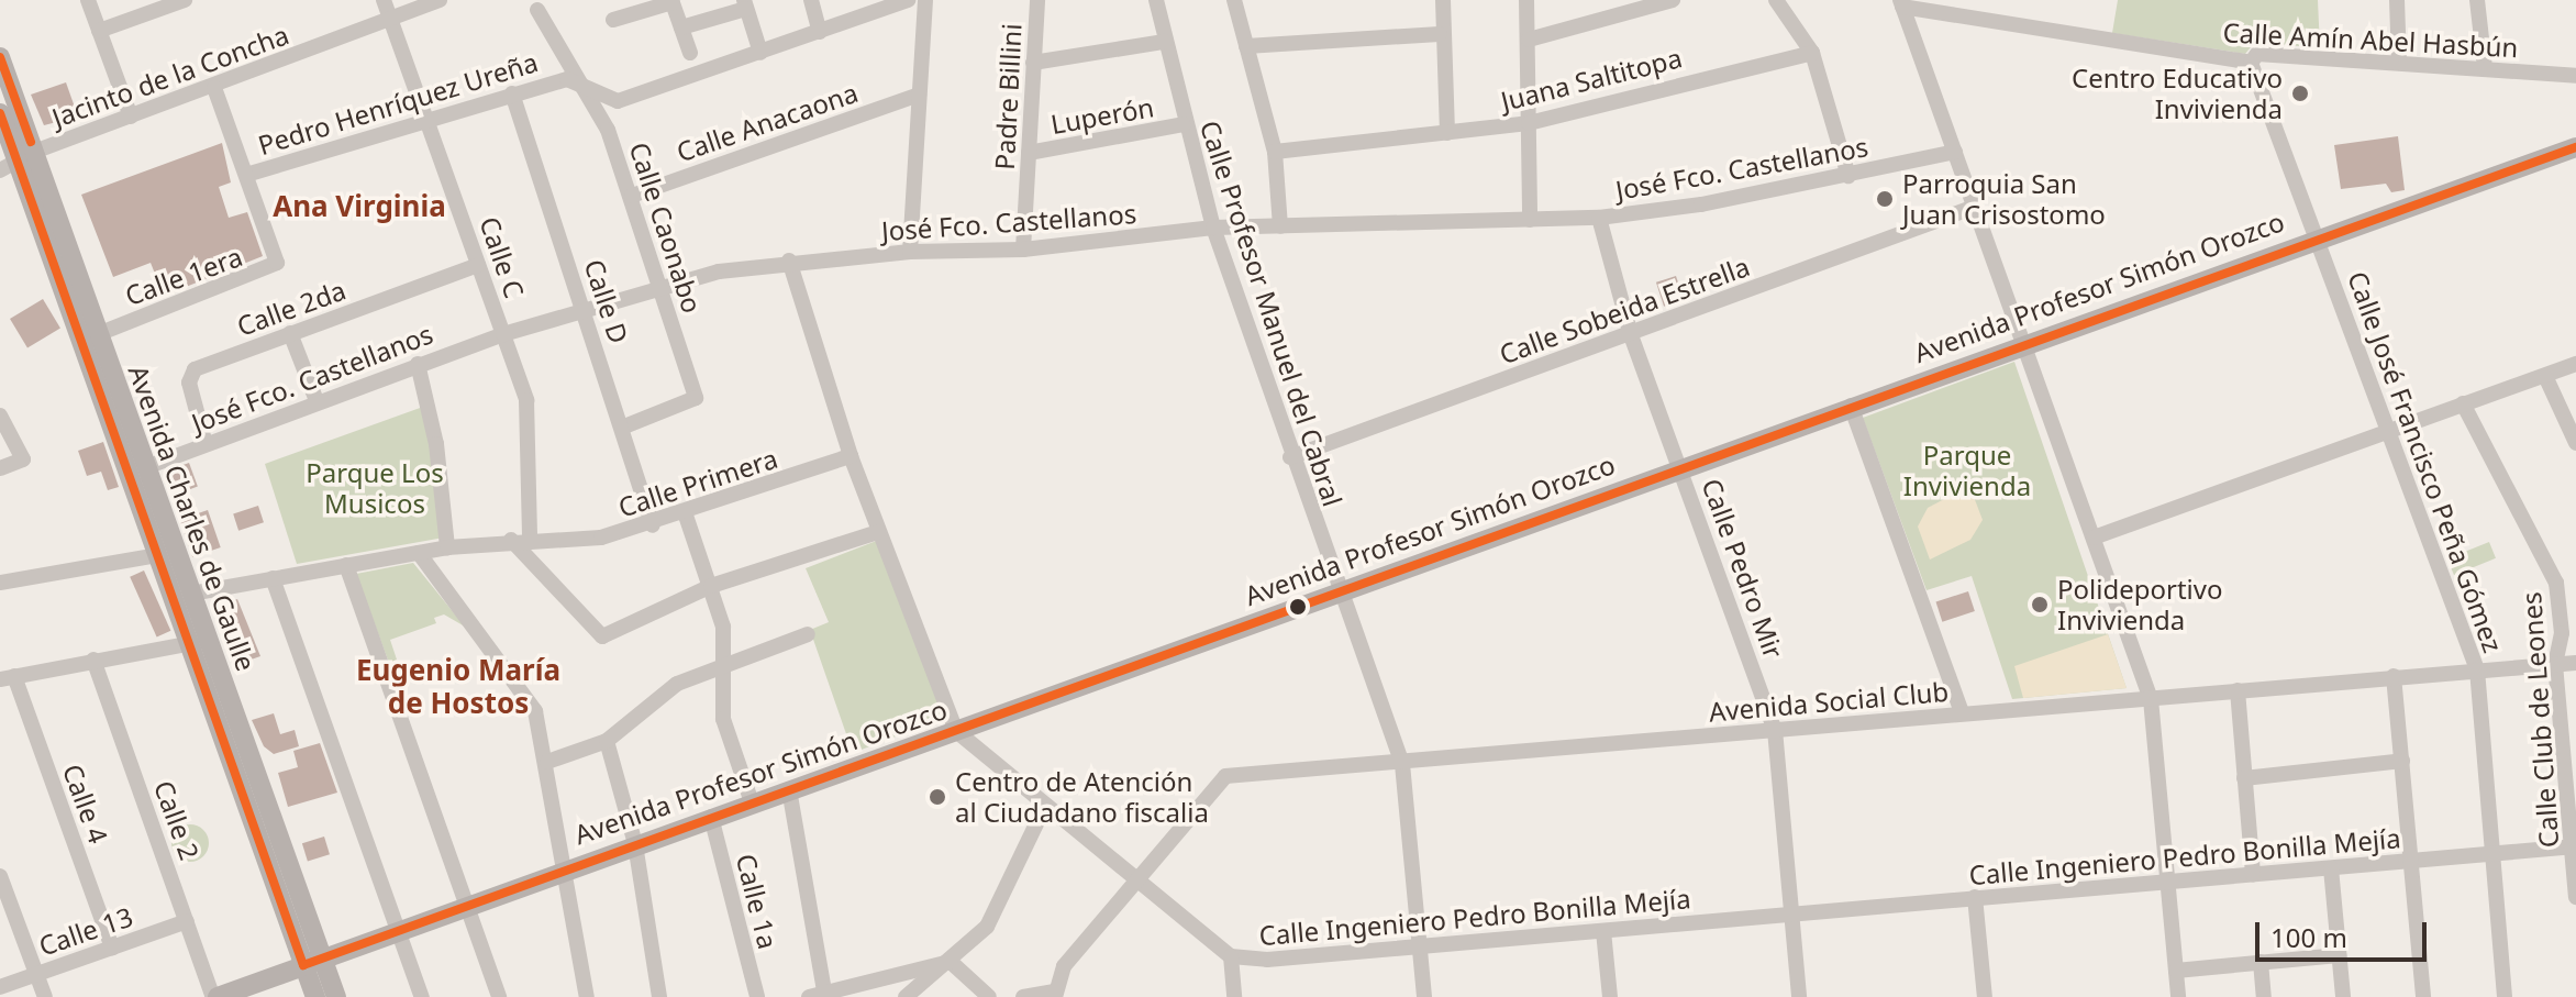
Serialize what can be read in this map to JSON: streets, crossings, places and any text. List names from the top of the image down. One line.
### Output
{"streets":{"main road":["Avenida Profesor Simón Orozco","Avenida Charles de Gaulle"],"street":["Calle Amín Abel Hasbún","Jacinto de la Concha","Juana Saltitopa","Padre Billini","Pedro Henríquez Ureña","Luperón","Calle Anacaona","José Fco. Castellanos","Calle Caonabo","Calle C","Calle 1era","Calle D","Calle 2da","Calle Sobeida Estrella","Calle Profesor Manuel del Cabral","Calle José Francisco Peña Gómez","Calle Primera","Calle Pedro Mir","Avenida Social Club","Calle Club de Leones","Calle 4","Calle 2","Calle Ingeniero Pedro Bonilla Mejía","Calle 1a","Calle 13"]},"crossings":[["Calle Amín Abel Hasbún","Calle José Francisco Peña Gómez"],["Jacinto de la Concha","Calle C"],["Jacinto de la Concha","Calle 1era"],["Jacinto de la Concha","Avenida Charles de Gaulle"],["Padre Billini","Luperón"],["Padre Billini","José Fco. Castellanos"],["Pedro Henríquez Ureña","Calle Caonabo"],["Pedro Henríquez Ureña","Calle C"],["Pedro Henríquez Ureña","Calle 1era"],["Pedro Henríquez Ureña","Calle D"],["Luperón","Calle Profesor Manuel del Cabral"],["Calle Anacaona","Calle Caonabo"],["José Fco. Castellanos","Calle Caonabo"],["José Fco. Castellanos","Calle C"],["José Fco. Castellanos","Calle D"],["José Fco. Castellanos","Calle 2da"],["José Fco. Castellanos","Calle Profesor Manuel del Cabral"],["José Fco. Castellanos","Avenida Charles de Gaulle"],["José Fco. Castellanos","Calle Pedro Mir"],["José Fco. Castellanos","Calle Ingeniero Pedro Bonilla Mejía"],["Calle Caonabo","Calle D"],["Calle C","Calle 2da"],["Calle C","Calle Primera"],["Calle 1era","Avenida Charles de Gaulle"],["Avenida Profesor Simón Orozco","Calle Profesor Manuel del Cabral"],["Avenida Profesor Simón Orozco","Calle José Francisco Peña Gómez"],["Avenida Profesor Simón Orozco","Avenida Charles de Gaulle"],["Avenida Profesor Simón Orozco","Calle Pedro Mir"],["Avenida Profesor Simón Orozco","Calle 2"],["Avenida Profesor Simón Orozco","Calle Ingeniero Pedro Bonilla Mejía"],["Avenida Profesor Simón Orozco","Calle 1a"],["Calle D","Calle Primera"],["Calle Sobeida Estrella","Calle Profesor Manuel del Cabral"],["Calle Sobeida Estrella","Calle Pedro Mir"],["Calle Profesor Manuel del Cabral","Avenida Social Club"],["Calle Profesor Manuel del Cabral","Calle Ingeniero Pedro Bonilla Mejía"],["Calle José Francisco Peña Gómez","Avenida Social Club"],["Calle José Francisco Peña Gómez","Calle Ingeniero Pedro Bonilla Mejía"],["Calle Primera","Avenida Charles de Gaulle"],["Calle Primera","Calle Ingeniero Pedro Bonilla Mejía"],["Calle Pedro Mir","Avenida Social Club"],["Calle Pedro Mir","Calle Ingeniero Pedro Bonilla Mejía"],["Avenida Social Club","Calle Club de Leones"],["Avenida Social Club","Calle Ingeniero Pedro Bonilla Mejía"],["Calle Club de Leones","Calle Ingeniero Pedro Bonilla Mejía"],["Calle 4","Calle 13"],["Calle 2","Calle 13"]],"districts":["Ana Virginia","Eugenio María de Hostos"],"parks":["Parque Invivienda","Parque Los Musicos"],"places":["Centro Educativo Invivienda","Parroquia San Juan Crisostomo","Polideportivo Invivienda","Centro de Atención al Ciudadano fiscalia"],"scale_bar":"100 m"}
